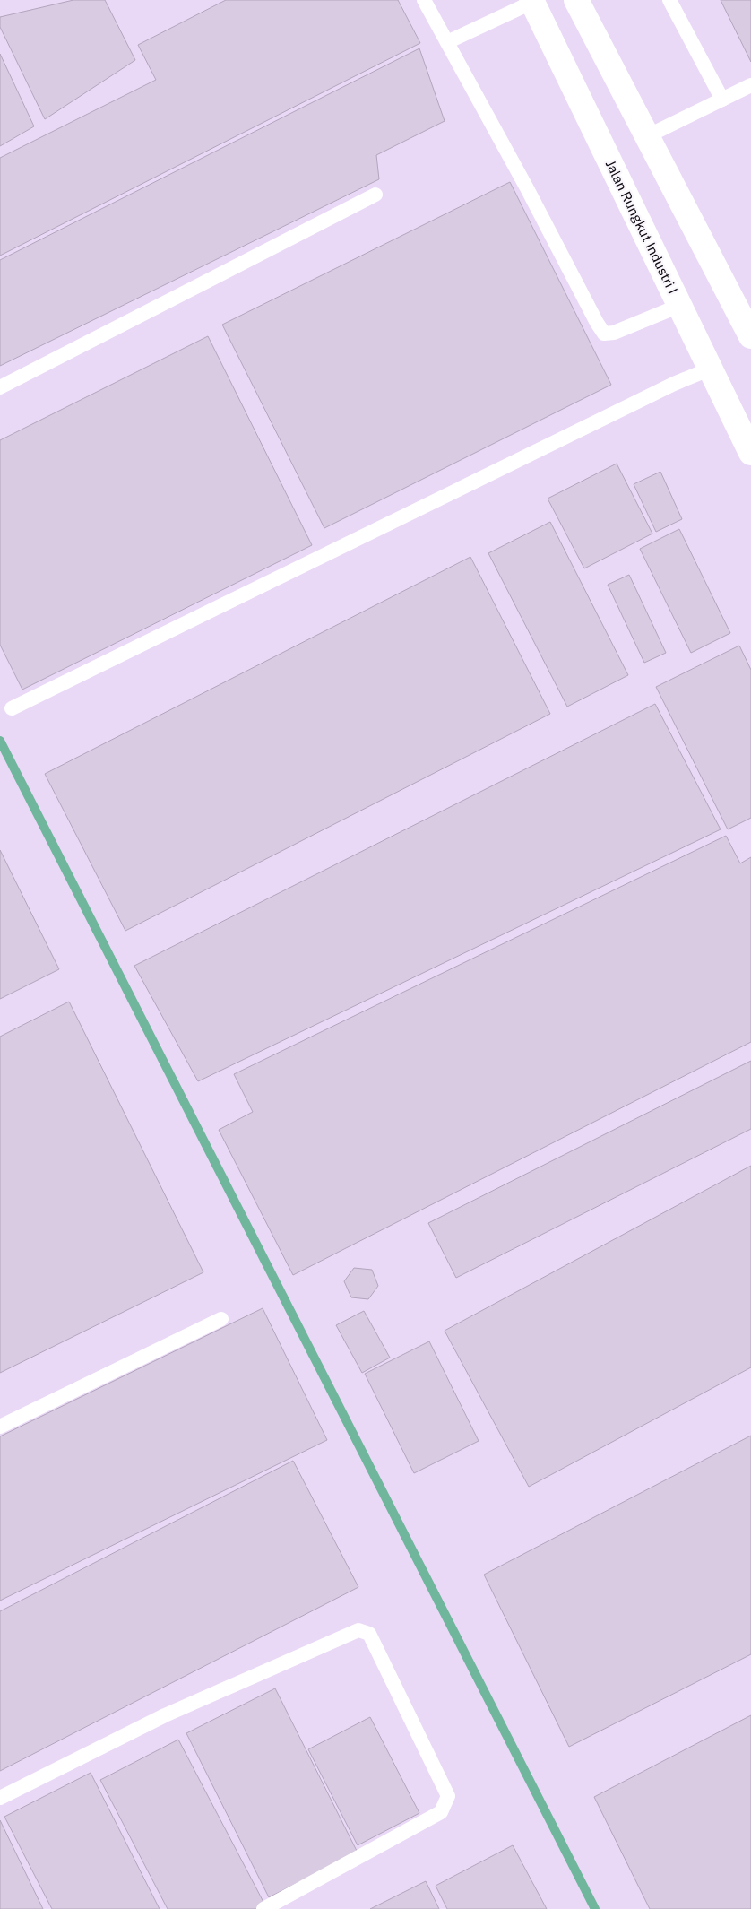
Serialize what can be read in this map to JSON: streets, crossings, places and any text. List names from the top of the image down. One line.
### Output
{"streets":{"street":["Jalan Rungkut Industri I"]}}
